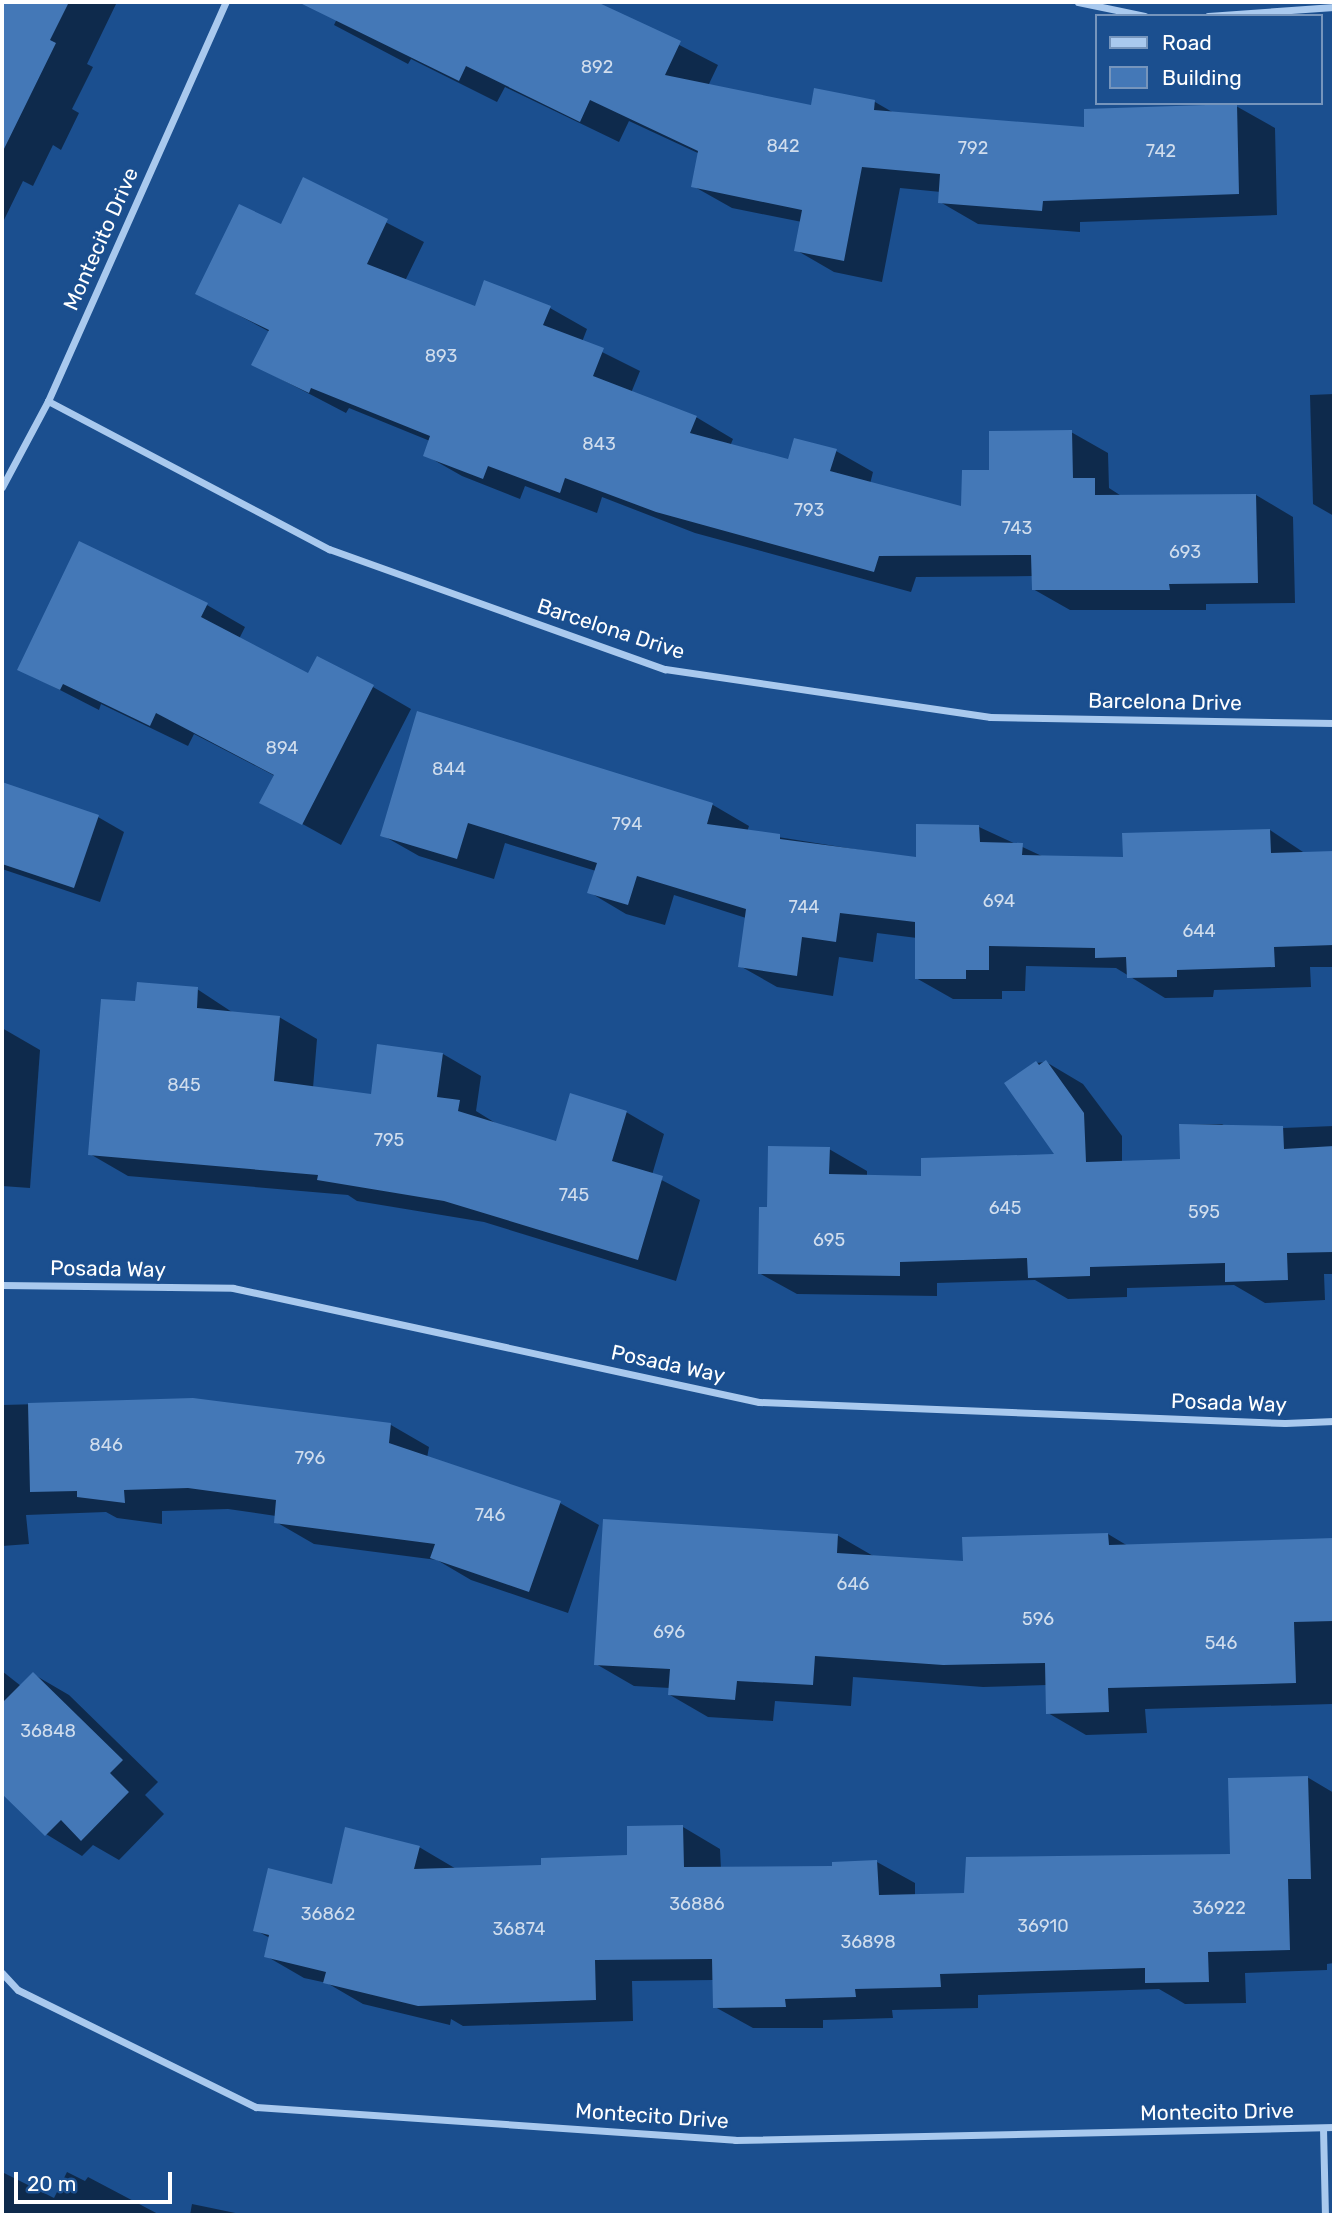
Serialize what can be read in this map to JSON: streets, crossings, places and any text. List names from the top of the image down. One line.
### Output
{"streets":{"street":["Montecito Drive","Barcelona Drive","Posada Way"]},"crossings":[["Montecito Drive","Barcelona Drive"]],"house_numbers":["892","842","792","742","893","843","793","743","693","894","844","794","694","744","644","845","795","745","645","595","695","846","796","746","646","596","696","546","36848","36886","36922","36862","36910","36874","36898"],"legend":["Road","Building"],"scale_bar":"20 m"}
